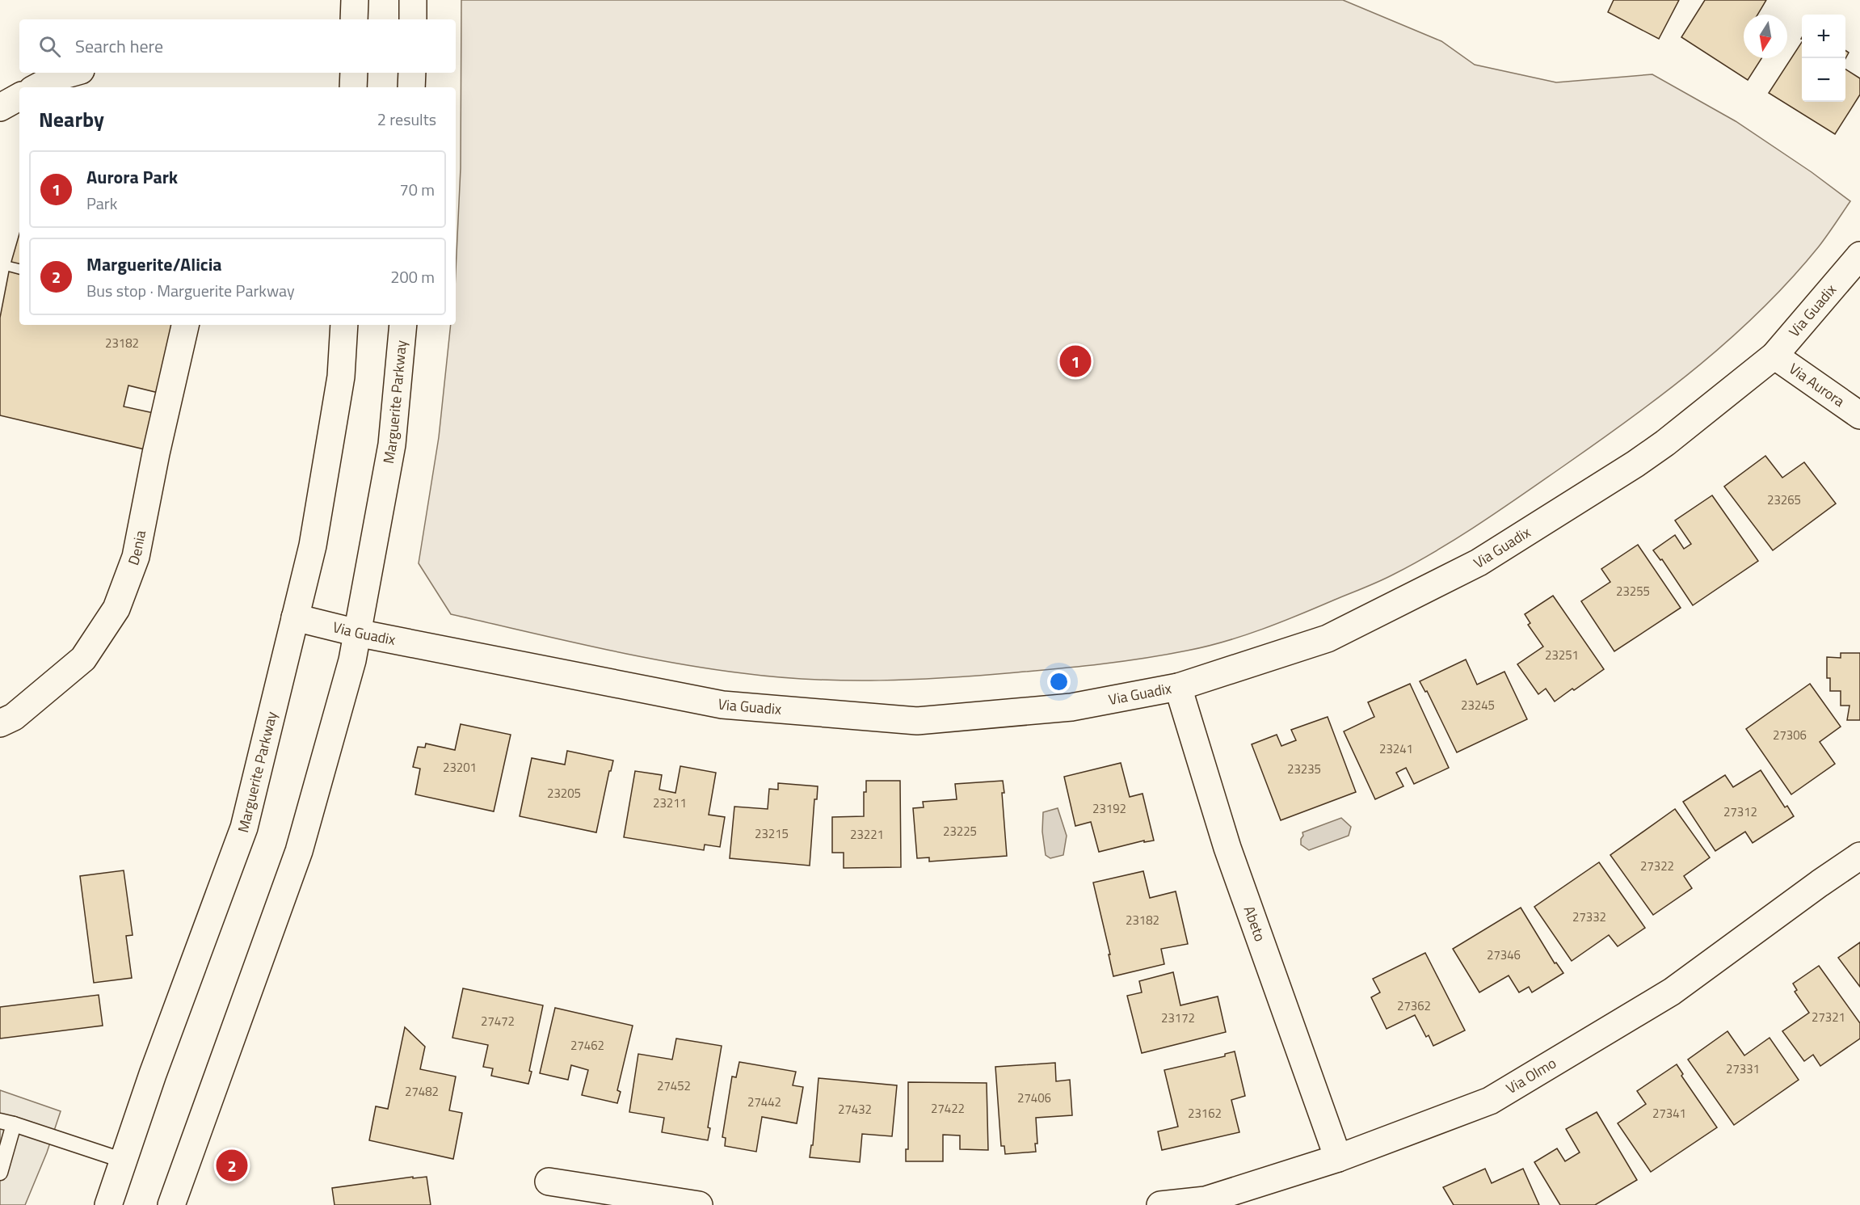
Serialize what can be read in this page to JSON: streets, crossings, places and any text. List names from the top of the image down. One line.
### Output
{"streets":{"street":["Via Guadix","Via Aurora","Marguerite Parkway","Denia","Abeto","Via Olmo"]},"crossings":[["Via Guadix","Via Aurora"],["Via Guadix","Marguerite Parkway"],["Via Guadix","Abeto"],["Abeto","Via Olmo"]],"house_numbers":["23182","23265","23255","23251","23245","27306","23241","23201","23235","23205","23211","23192","27312","23225","23215","23221","27322","27332","23182","27346","27362","27321","23172","27472","27462","27331","27452","27482","27406","27442","27422","27432","23162","27341"],"north":"bottom","page":{"map_buttons":["+","−"],"search":"Search here","heading":["Nearby","2 results"],"list":[{"mark":"1","name":"Aurora Park","note":"Park","value":"70 m"},{"mark":"2","name":"Marguerite/Alicia","note":"Bus stop · Marguerite Parkway","value":"200 m"}],"pins":["1","2"]}}
